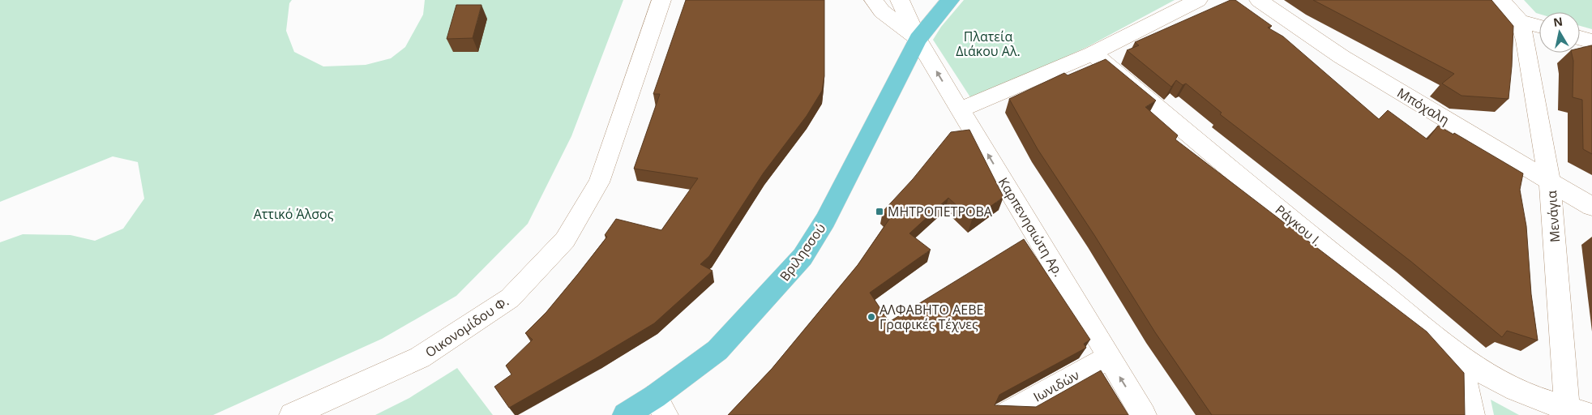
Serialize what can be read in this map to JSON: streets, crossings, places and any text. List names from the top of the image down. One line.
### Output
{"streets":{"main road":["Βριλησσού"],"street":["Μπόχαλη","Μενάγια","Ράγκου Ι.","Καρπενησιώτη Αρ.","Οικονομίδου Φ.","Ιωνιδών"]},"crossings":[["Μπόχαλη","Μενάγια"],["Μενάγια","Ράγκου Ι."],["Καρπενησιώτη Αρ.","Βριλησσού"],["Καρπενησιώτη Αρ.","Ιωνιδών"]],"one_way":["Καρπενησιώτη Αρ."],"parks":["Πλατεία Διάκου Αλ.","Αττικό Άλσος"],"places":{"transit":["ΜΗΤΡΟΠΕΤΡΟΒΑ"],"other":["ΑΛΦΑΒΗΤΟ ΑΕΒΕ Γραφικές Τέχνες"]},"north":"top"}
